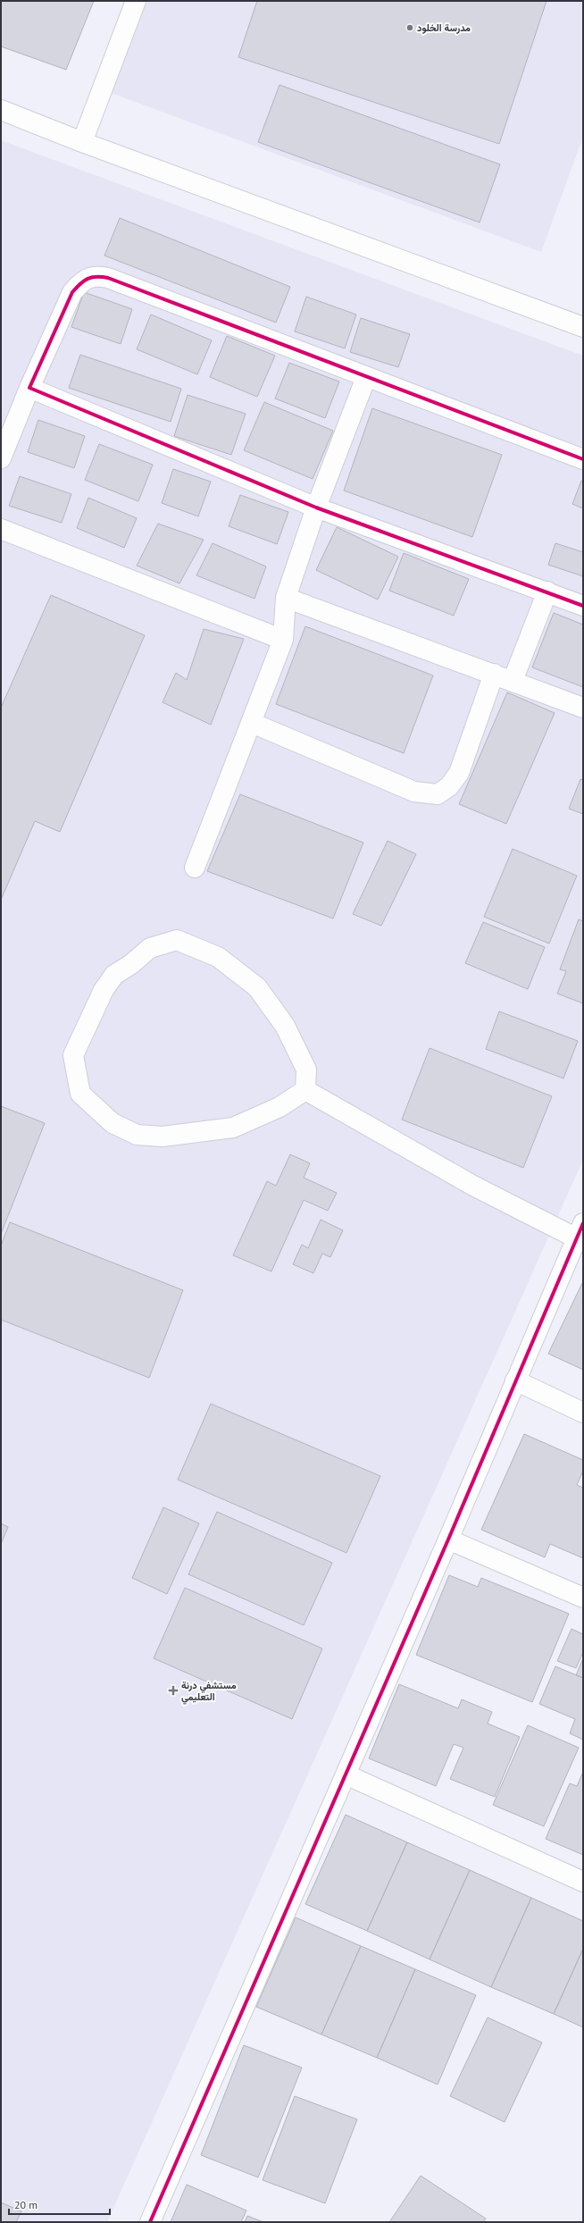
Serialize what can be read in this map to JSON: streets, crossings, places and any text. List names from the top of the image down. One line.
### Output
{"places":{"other":["مدرسة الخلود"],"health":["مستشفي درنة التعليمي"]},"scale_bar":"20 m"}
